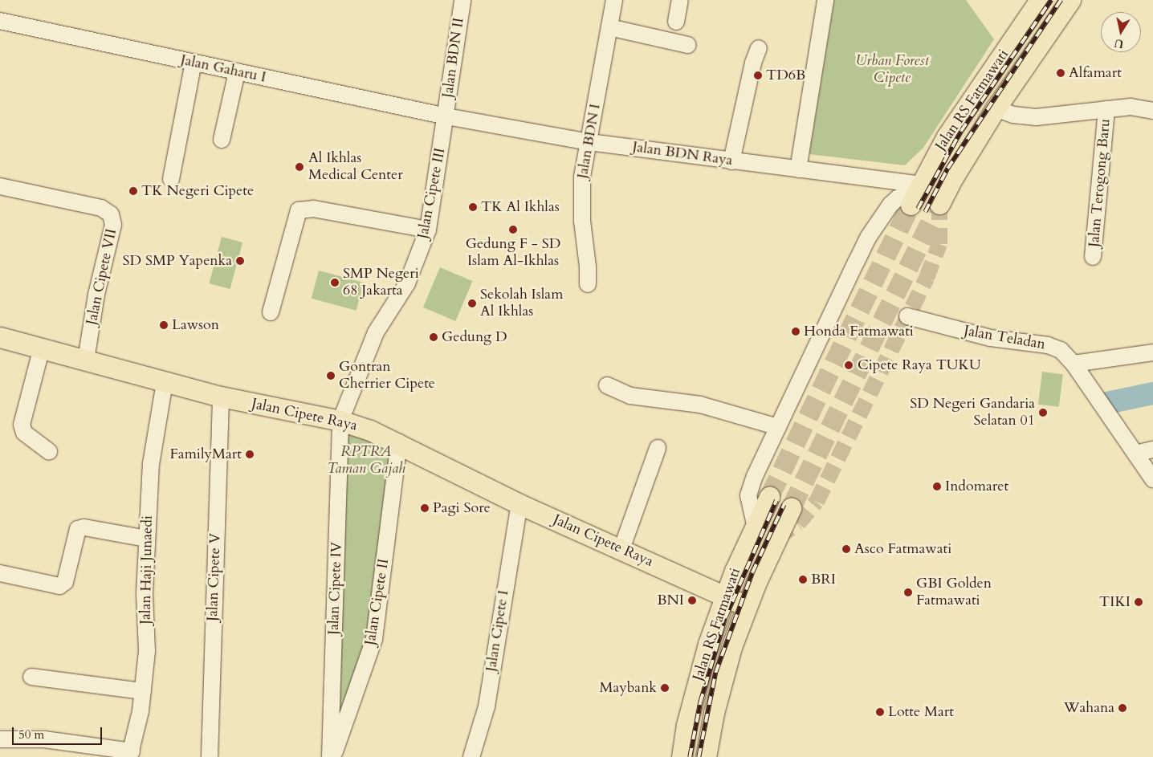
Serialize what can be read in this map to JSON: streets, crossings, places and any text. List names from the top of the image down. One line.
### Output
{"streets":{"main road":["Jalan RS Fatmawati","Jalan Cipete Raya"],"street":["Jalan BDN II","Jalan Gaharu I","Jalan BDN I","Jalan BDN Raya","Jalan Terogong Baru","Jalan Cipete III","Jalan Cipete VII","Jalan Teladan","Jalan Haji Junaedi","Jalan Cipete V","Jalan Cipete IV","Jalan Cipete II","Jalan Cipete I"]},"crossings":[["Jalan BDN II","Jalan Gaharu I"],["Jalan BDN II","Jalan BDN Raya"],["Jalan BDN II","Jalan Cipete III"],["Jalan Gaharu I","Jalan BDN Raya"],["Jalan Gaharu I","Jalan Cipete III"],["Jalan RS Fatmawati","Jalan BDN Raya"],["Jalan RS Fatmawati","Jalan Cipete Raya"],["Jalan BDN I","Jalan BDN Raya"],["Jalan BDN Raya","Jalan Cipete III"],["Jalan Cipete III","Jalan Cipete Raya"],["Jalan Cipete III","Jalan Cipete IV"],["Jalan Cipete VII","Jalan Cipete Raya"],["Jalan Cipete Raya","Jalan Haji Junaedi"],["Jalan Cipete Raya","Jalan Cipete V"],["Jalan Cipete Raya","Jalan Cipete IV"],["Jalan Cipete Raya","Jalan Cipete II"],["Jalan Cipete Raya","Jalan Cipete I"],["Jalan Cipete IV","Jalan Cipete II"]],"parks":["Urban Forest Cipete","RPTRA Taman Gajah"],"places":["Alfamart","TD6B","Al Ikhlas Medical Center","TK Negeri Cipete","TK Al Ikhlas","Gedung F - SD Islam Al-Ikhlas","SD SMP Yapenka","SMP Negeri 68 Jakarta","Sekolah Islam Al Ikhlas","Lawson","Honda Fatmawati","Gedung D","Cipete Raya TUKU","Gontran Cherrier Cipete","SD Negeri Gandaria Selatan 01","FamilyMart","Indomaret","Pagi Sore","Asco Fatmawati","BRI","GBI Golden Fatmawati","BNI","TIKI","Maybank","Wahana","Lotte Mart"],"scale_bar":"50 m","north":"bottom"}
